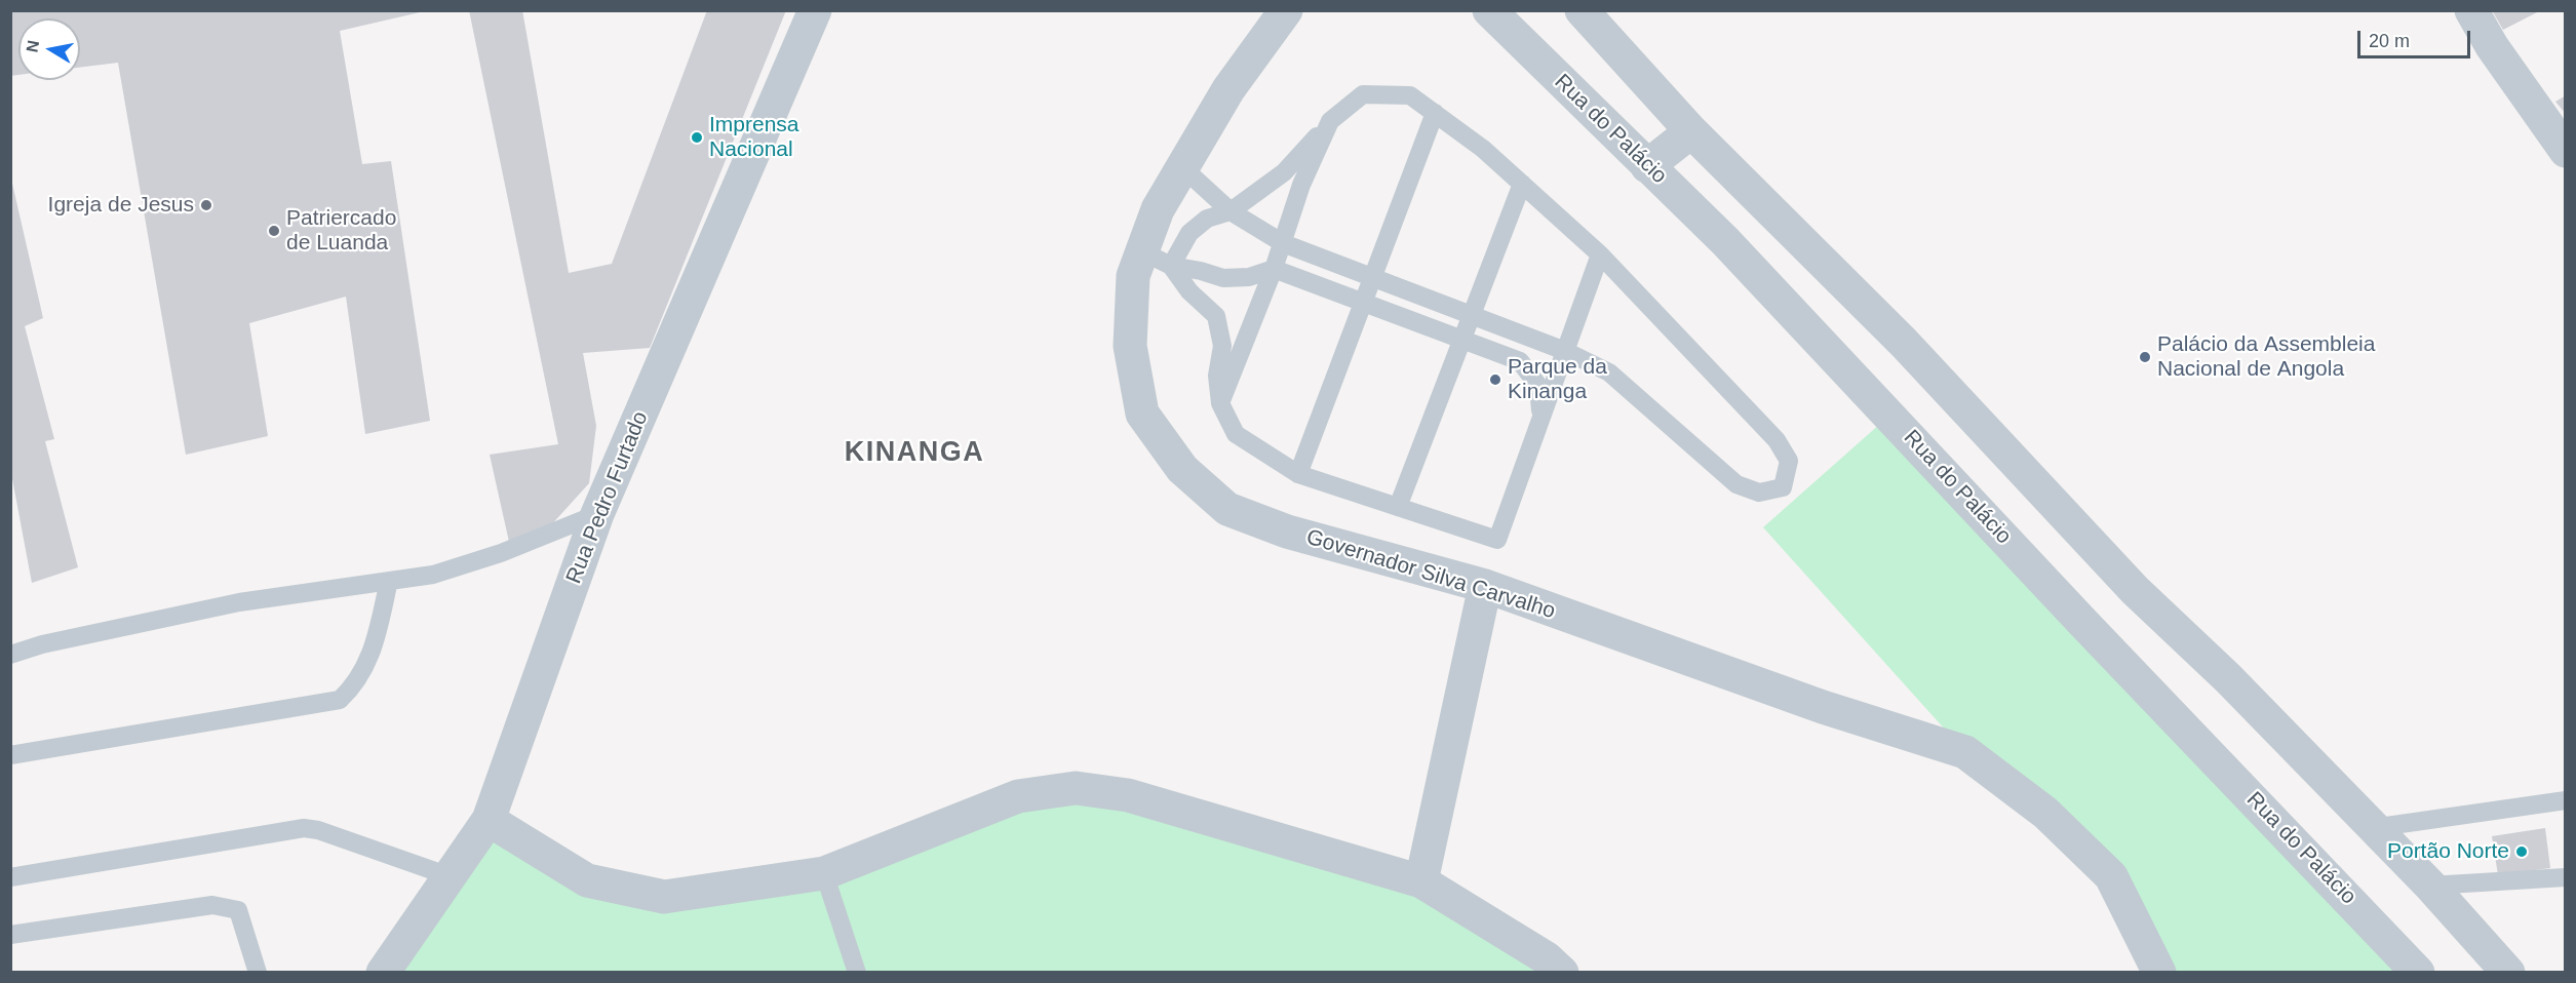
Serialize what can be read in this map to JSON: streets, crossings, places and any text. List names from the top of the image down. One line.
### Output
{"streets":{"street":["Rua do Palácio","Rua Pedro Furtado","Governador Silva Carvalho"]},"districts":["KINANGA"],"places":["Imprensa Nacional","Igreja de Jesus","Patriercado de Luanda","Palácio da Assembleia Nacional de Angola","Parque da Kinanga","Portão Norte"],"scale_bar":"20 m","north":"left"}
